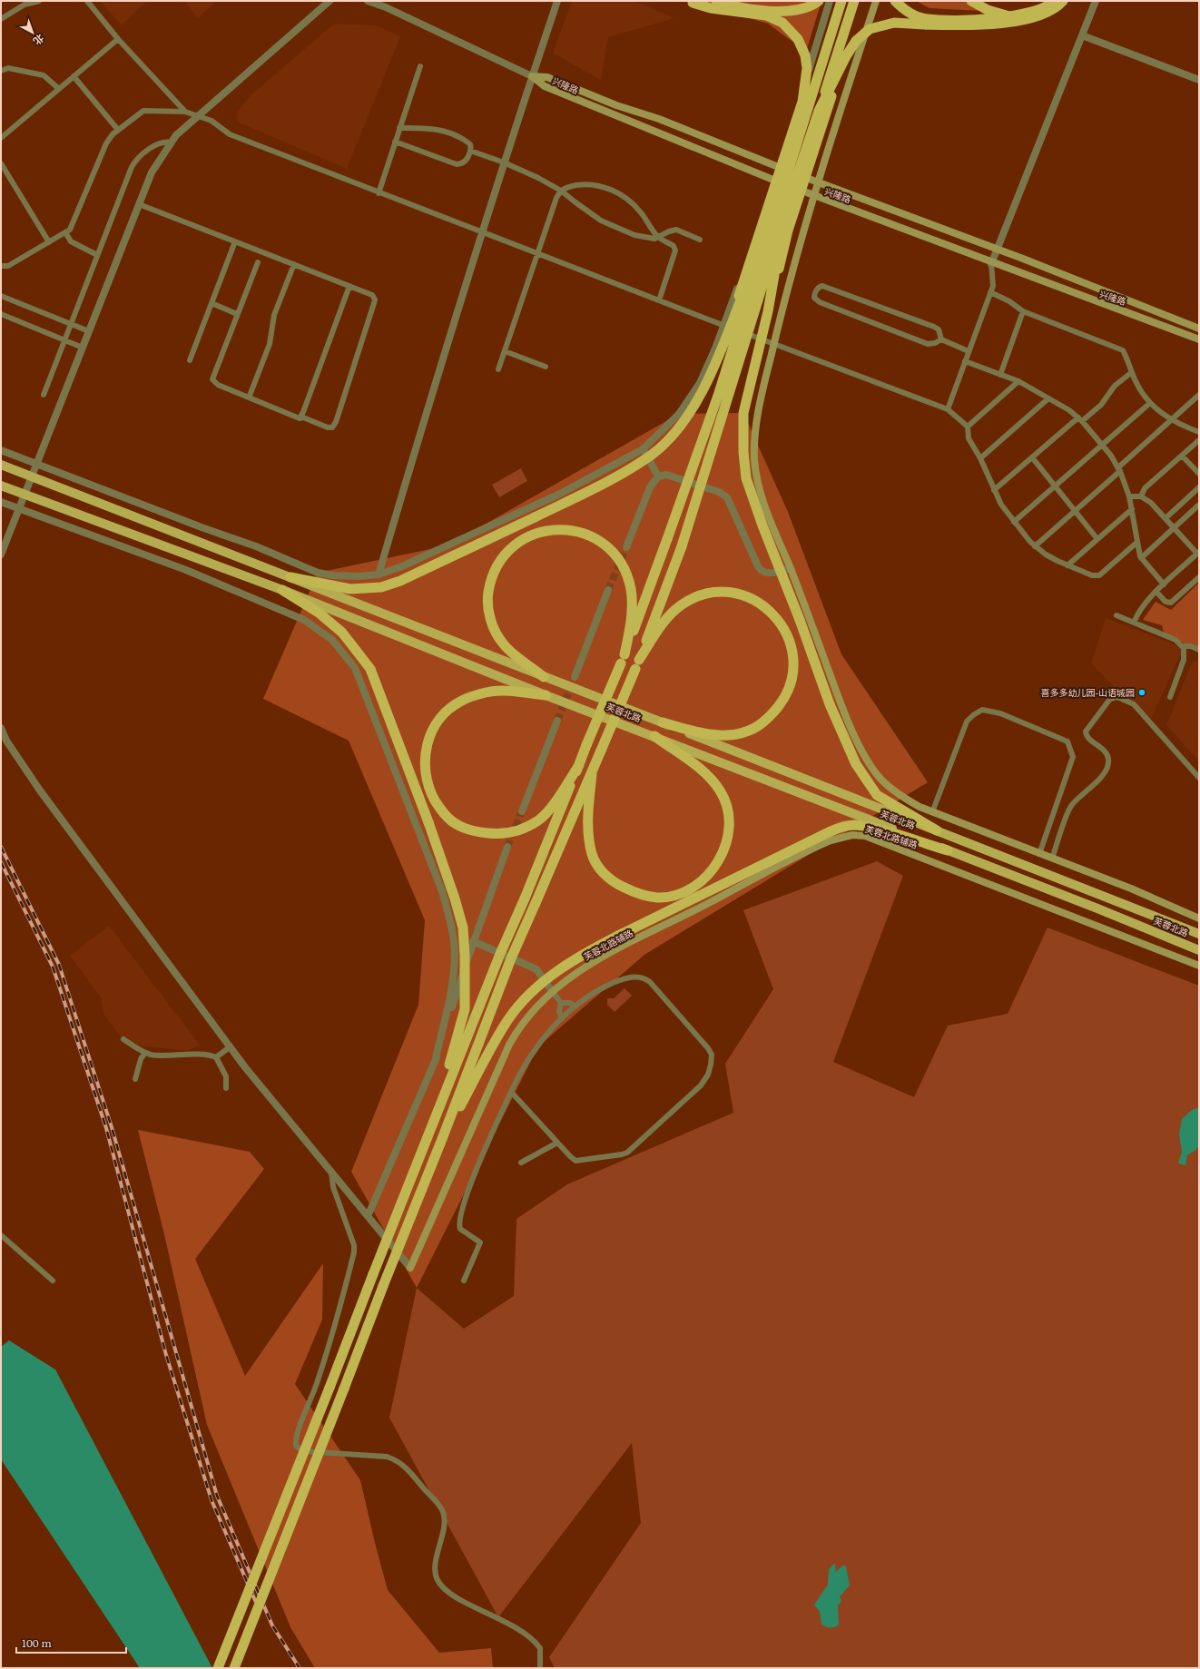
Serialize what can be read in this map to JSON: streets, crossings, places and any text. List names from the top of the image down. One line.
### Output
{"streets":{"main road":["兴隆路","芙蓉北路","芙蓉北路辅路"]},"places":["喜多多幼儿园-山语城园"],"scale_bar":"100 m","north":"bottom right"}
